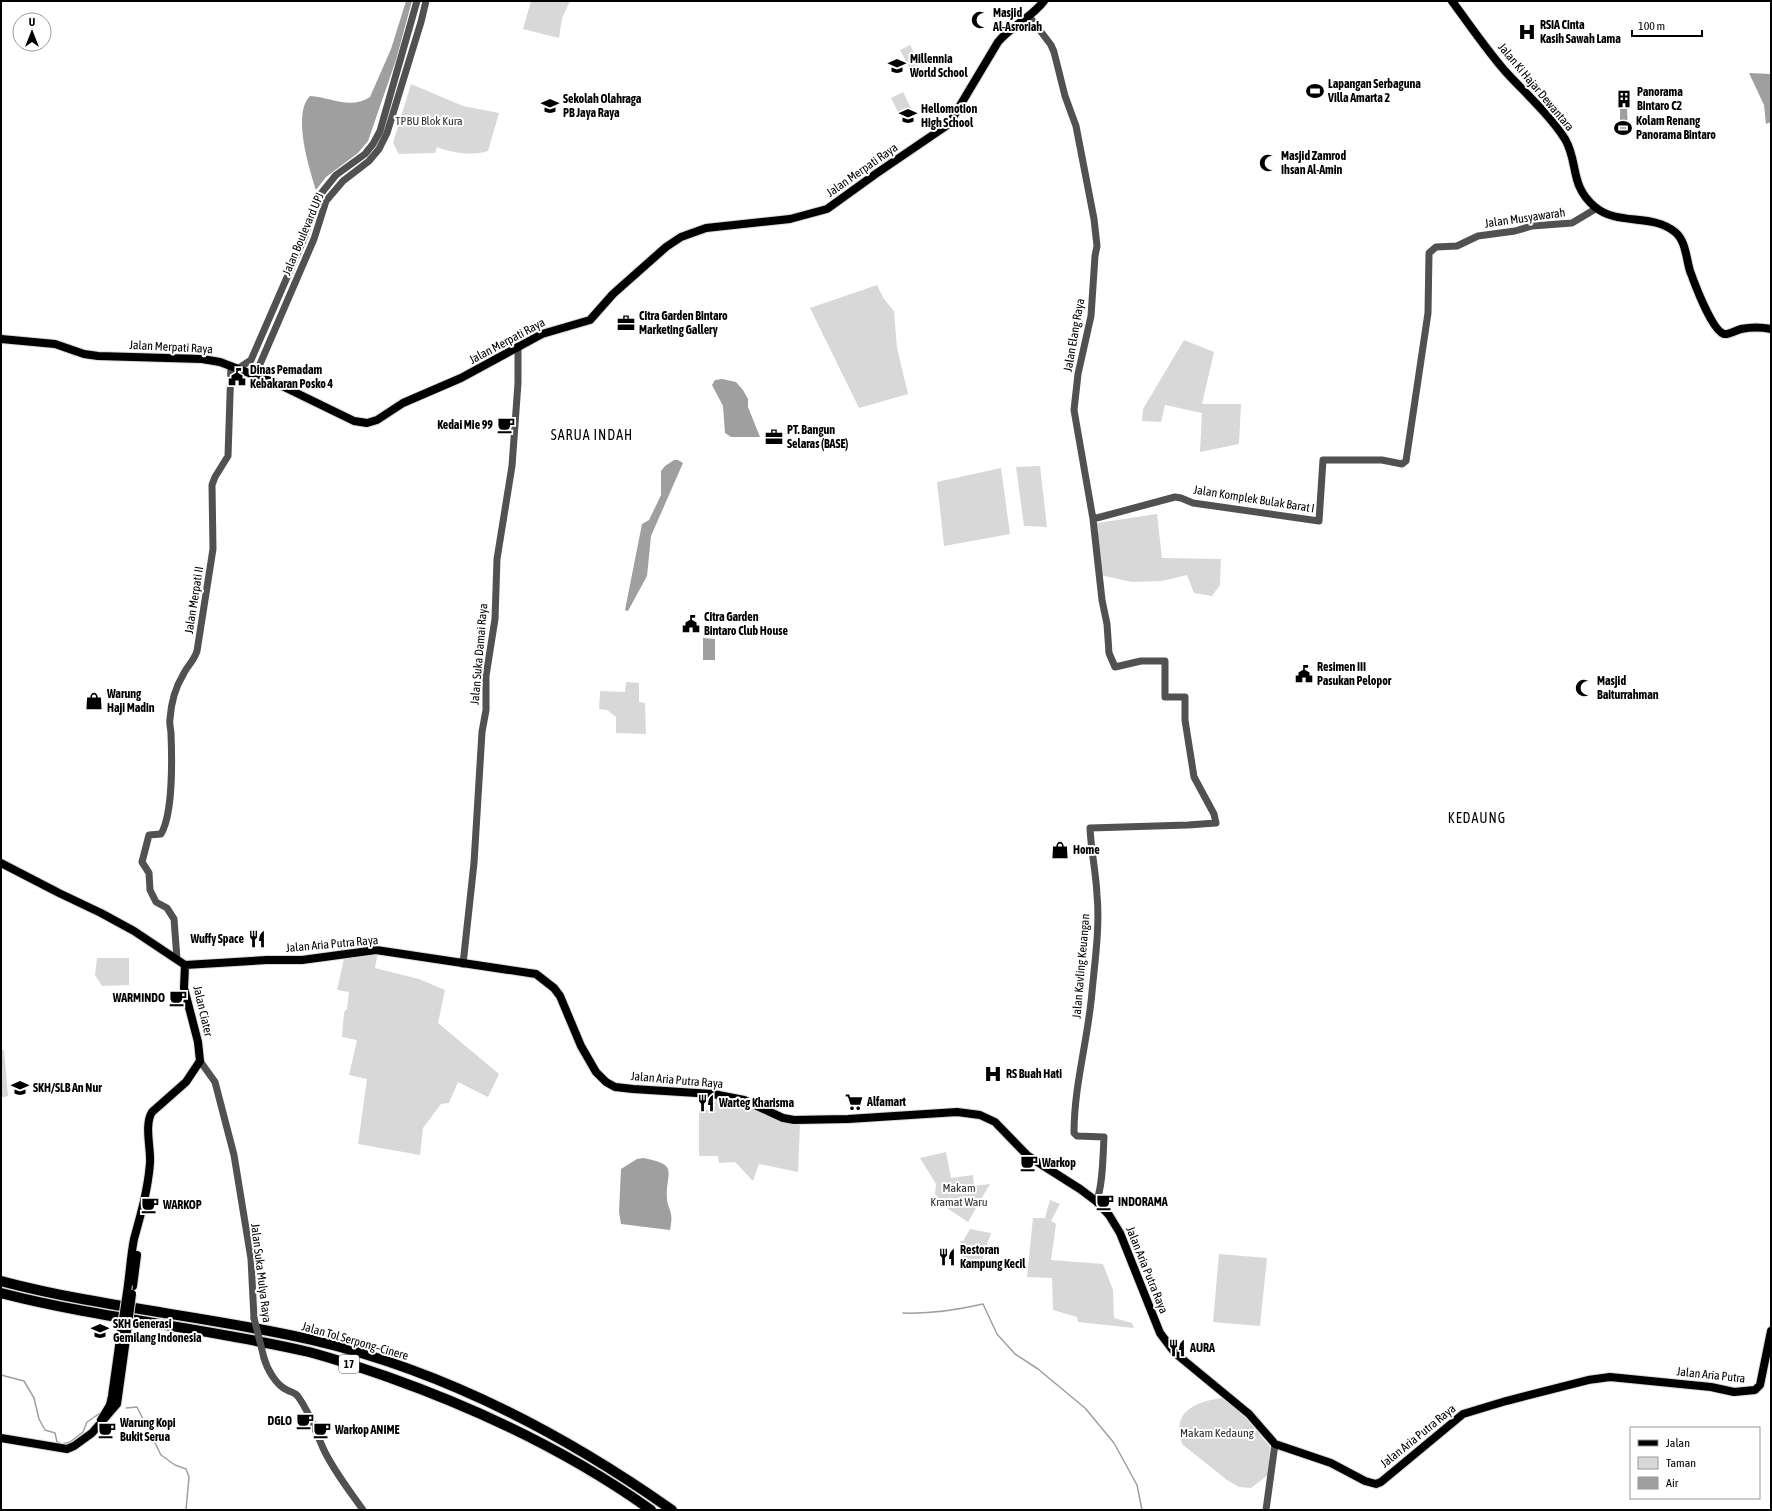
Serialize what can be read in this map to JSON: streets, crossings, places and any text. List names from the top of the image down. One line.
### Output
{"streets":{"highway":["Jalan Tol Serpong–Cinere","17"],"main road":["Jalan Ki Hajar Dewantara","Jalan Merpati Raya","Jalan Aria Putra Raya","Jalan Ciater","Jalan Aria Putra"],"street":["Jalan Musyawarah","Jalan Boulevard UPJ","Jalan Elang Raya","Jalan Komplek Bulak Barat I","Jalan Merpati II","Jalan Suka Damai Raya","Jalan Kavling Keuangan","Jalan Suka Mulya Raya"]},"crossings":[["Jalan Ki Hajar Dewantara","Jalan Musyawarah"],["Jalan Merpati Raya","Jalan Boulevard UPJ"],["Jalan Merpati Raya","Jalan Elang Raya"],["Jalan Merpati Raya","Jalan Merpati II"],["Jalan Merpati Raya","Jalan Suka Damai Raya"],["Jalan Musyawarah","Jalan Komplek Bulak Barat I"],["Jalan Elang Raya","Jalan Komplek Bulak Barat I"],["Jalan Elang Raya","Jalan Kavling Keuangan"],["Jalan Suka Damai Raya","Jalan Aria Putra Raya"],["Jalan Aria Putra Raya","Jalan Kavling Keuangan"],["Jalan Aria Putra Raya","Jalan Ciater"],["Jalan Aria Putra Raya","Jalan Aria Putra"],["Jalan Ciater","Jalan Suka Mulya Raya"]],"districts":["SARUA INDAH","KEDAUNG"],"parks":["TPBU Blok Kura","Makam Kramat Waru","Makam Kedaung"],"places":{"mosque":["Masjid Al-Asroriah","Masjid Zamrod Ihsan Al-Amin","Masjid Baiturrahman"],"hospital":["RSIA Cinta Kasih Sawah Lama","RS Buah Hati"],"school or university":["Millennia World School","Sekolah Olahraga PB Jaya Raya","Hellomotion High School","SKH/SLB An Nur","SKH Generasi Gemilang Indonesia"],"sports":["Lapangan Serbaguna Villa Amarta 2","Kolam Renang Panorama Bintaro"],"building":["Panorama Bintaro C2"],"office":["Citra Garden Bintaro Marketing Gallery","PT. Bangun Selaras (BASE)"],"public building":["Dinas Pemadam Kebakaran Posko 4","Citra Garden Bintaro Club House","Resimen III Pasukan Pelopor"],"cafe":["Kedai Mie 99","WARMINDO","Warkop","INDORAMA","WARKOP","DGLO","Warung Kopi Bukit Serua","Warkop ANIME"],"shop":["Warung Haji Madin","Home"],"restaurant":["Wuffy Space","Warteg Kharisma","Restoran Kampung Kecil","AURA"],"supermarket":["Alfamart"]},"legend":["Jalan","Taman","Air"],"scale_bar":"100 m","north":"top"}
